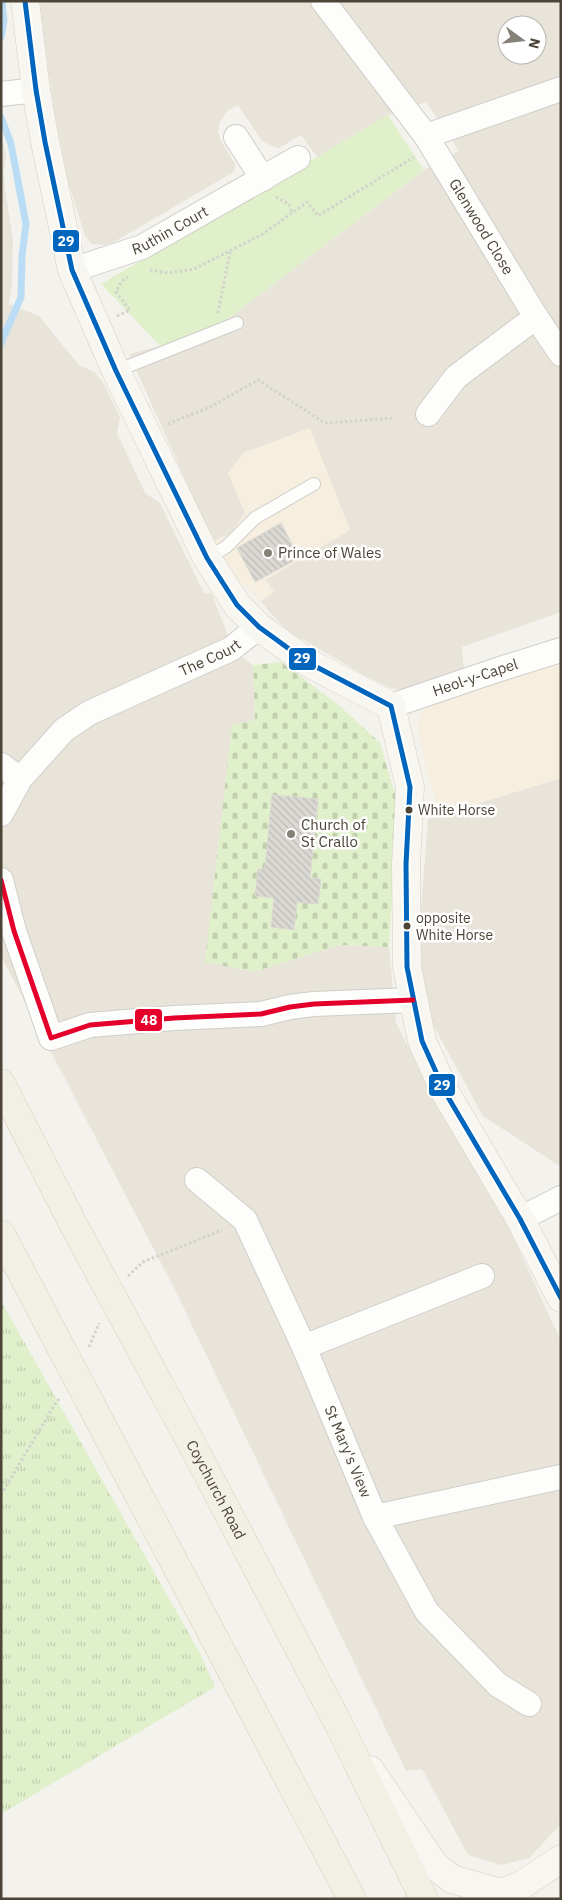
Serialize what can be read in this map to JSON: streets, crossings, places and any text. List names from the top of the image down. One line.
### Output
{"streets":{"main road":["Coychurch Road"],"street":["Glenwood Close","Ruthin Court","The Court","Heol-y-Capel","St Mary's View"]},"places":["Prince of Wales","White Horse","Church of St Crallo","opposite White Horse"],"lines":["transit line 29","transit line 48"],"north":"right"}
